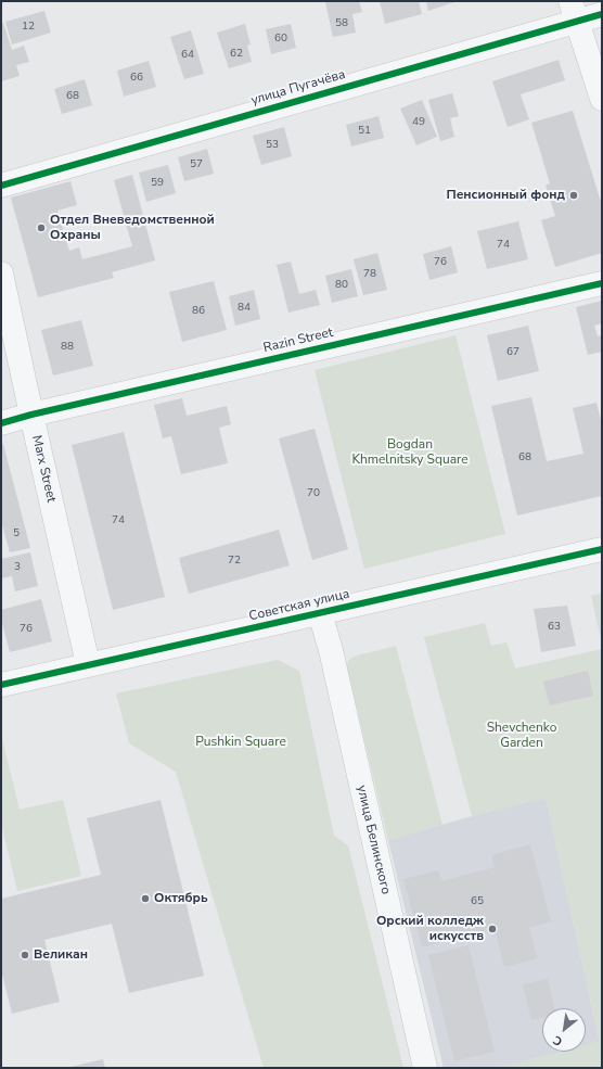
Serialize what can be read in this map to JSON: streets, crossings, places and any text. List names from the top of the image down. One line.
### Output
{"streets":{"street":["улица Пугачёва","Razin Street","Marx Street","Советская улица","улица Белинского"]},"crossings":[["Razin Street","Marx Street"],["Marx Street","Советская улица"],["Советская улица","улица Белинского"]],"parks":["Bogdan Khmelnitsky Square","Shevchenko Garden","Pushkin Square"],"places":["Пенсионный фонд","Отдел Вневедомственной Охраны","Октябрь","Орский колледж искусств","Великан"],"house_numbers":["58","12","60","62","64","66","68","49","51","53","57","59","74","76","78","80","84","86","88","67","68","70","74","5","72","3","63","76","65"],"north":"bottom left"}
